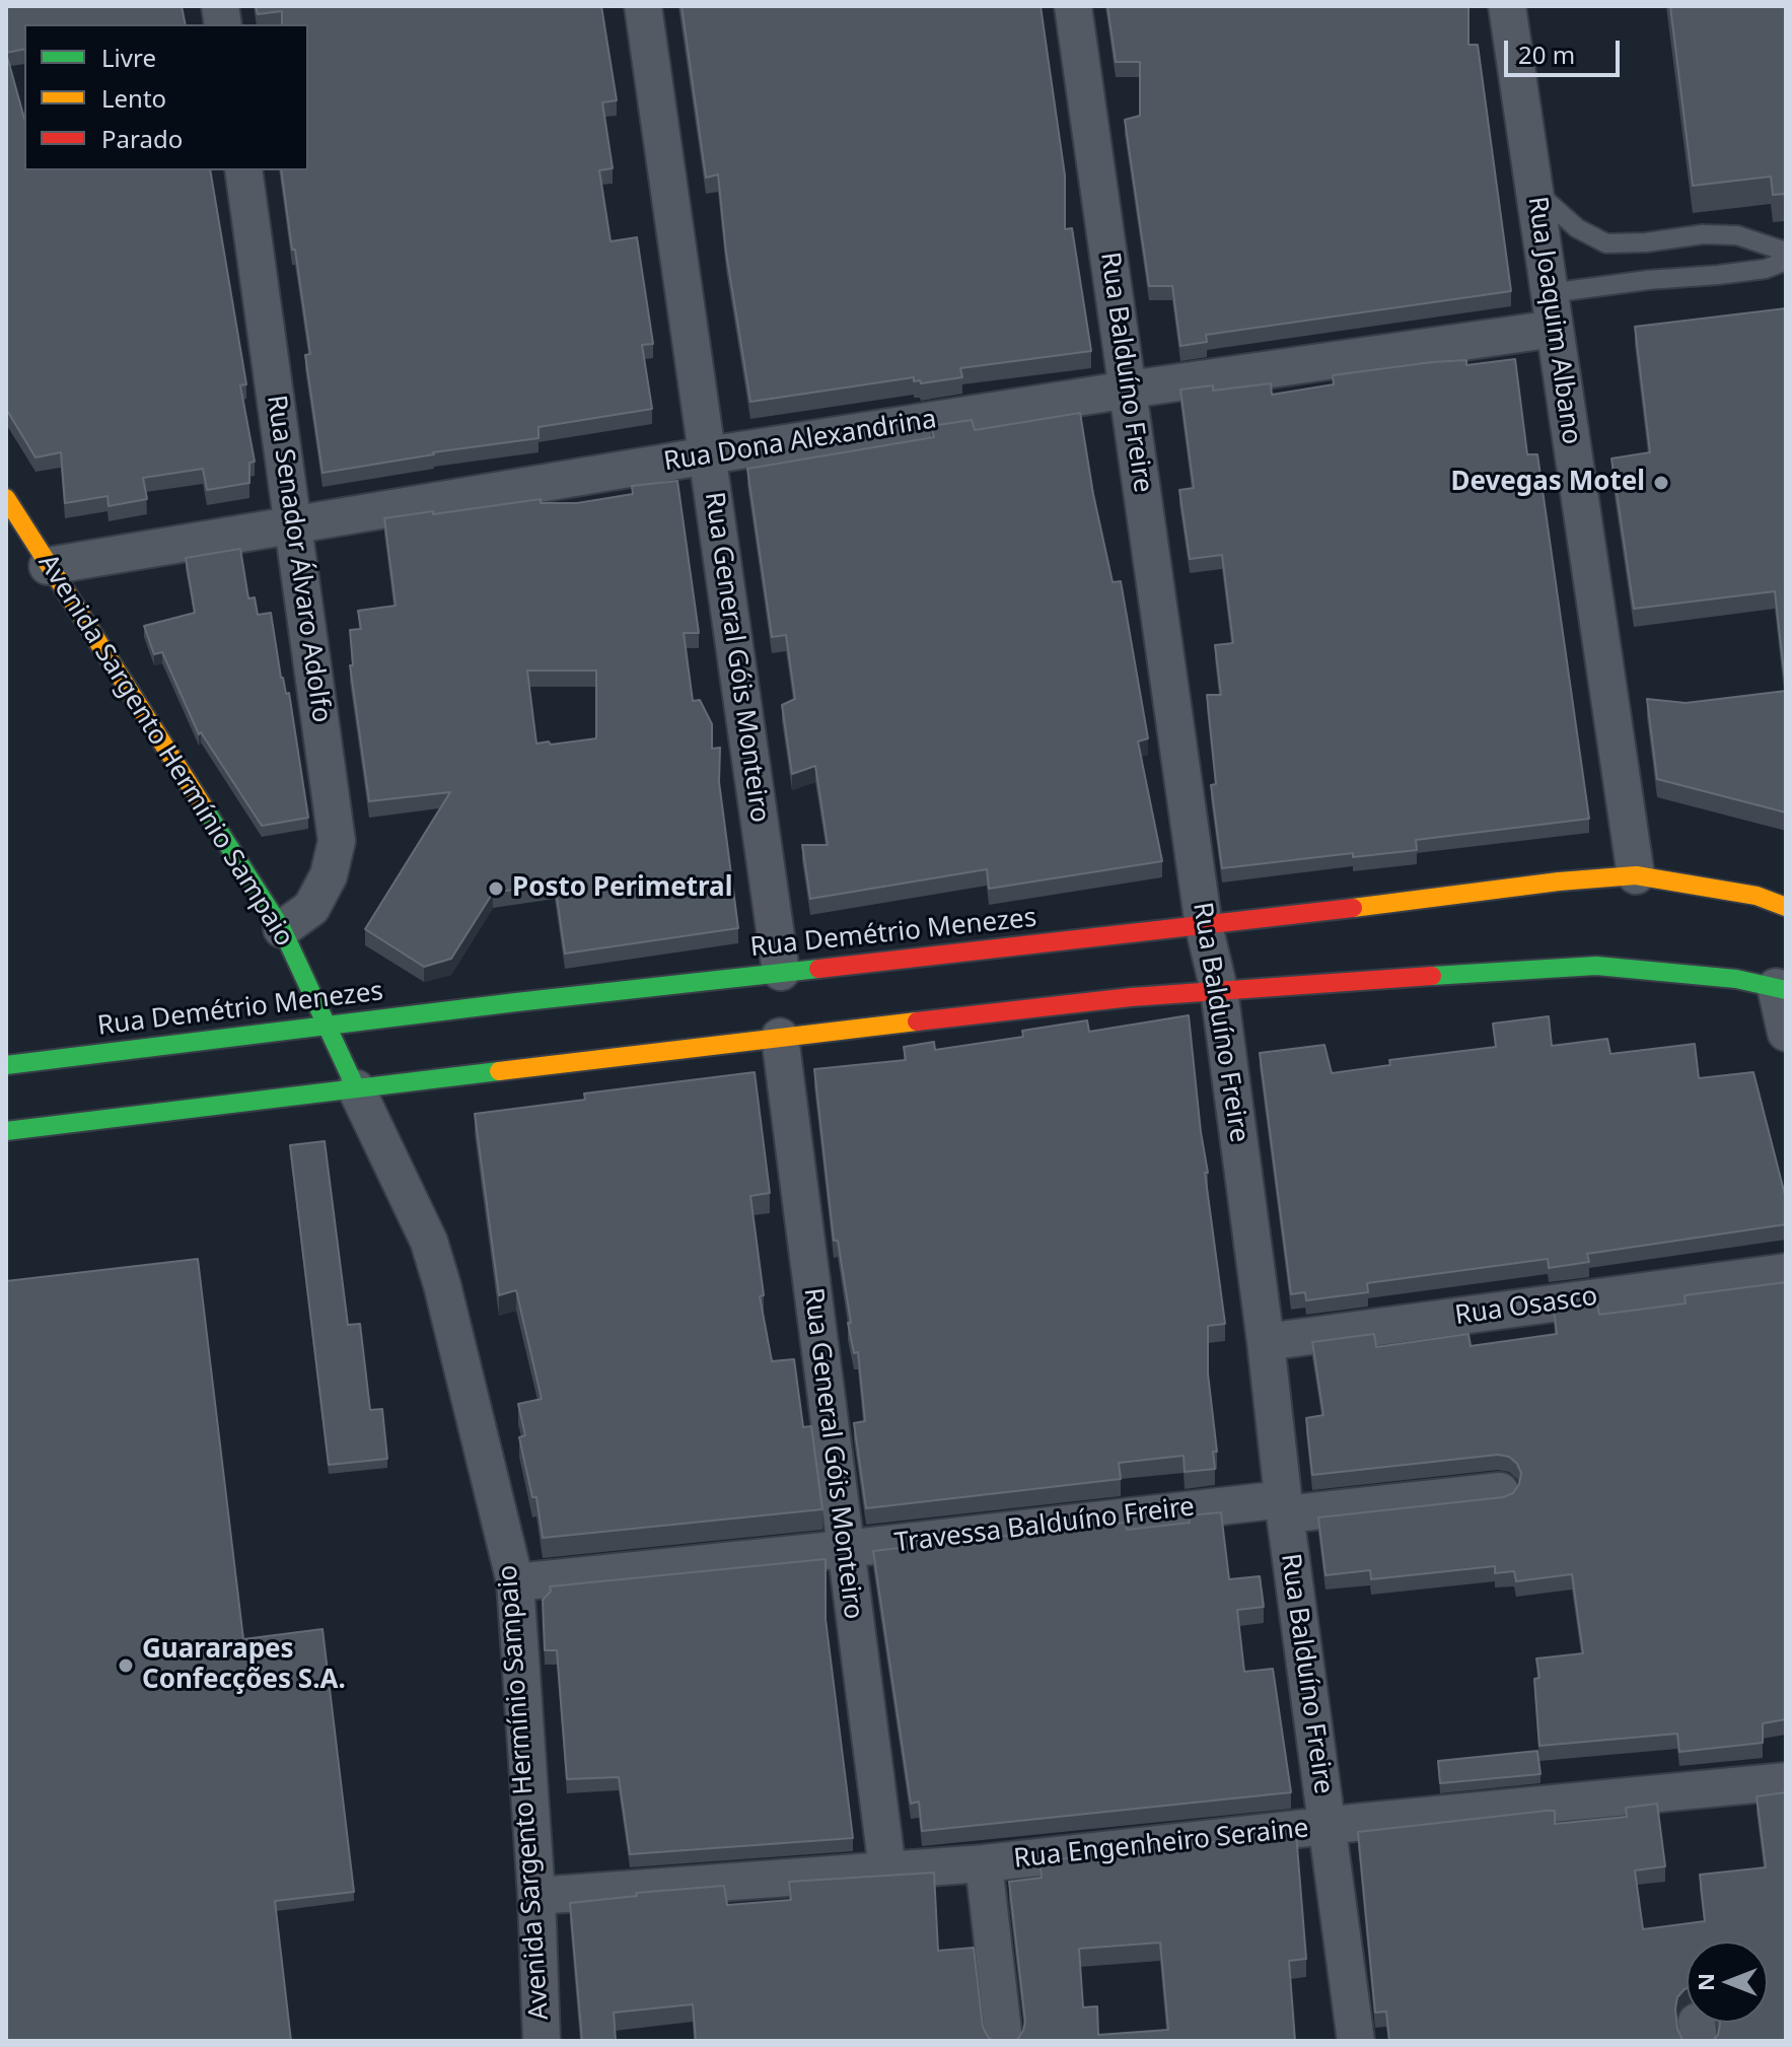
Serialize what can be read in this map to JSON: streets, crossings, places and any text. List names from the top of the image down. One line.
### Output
{"streets":{"main road":["Avenida Sargento Hermínio Sampaio","Rua Demétrio Menezes"],"street":["Rua Joaquim Albano","Rua Balduíno Freire","Rua Dona Alexandrina","Rua Senador Álvaro Adolfo","Rua General Góis Monteiro","Rua Osasco","Travessa Balduíno Freire","Rua Engenheiro Seraine"]},"crossings":[["Rua Joaquim Albano","Rua Dona Alexandrina"],["Rua Joaquim Albano","Rua Demétrio Menezes"],["Rua Balduíno Freire","Rua Dona Alexandrina"],["Rua Balduíno Freire","Rua Demétrio Menezes"],["Rua Balduíno Freire","Rua Osasco"],["Rua Balduíno Freire","Travessa Balduíno Freire"],["Rua Balduíno Freire","Rua Engenheiro Seraine"],["Rua Dona Alexandrina","Rua Senador Álvaro Adolfo"],["Rua Dona Alexandrina","Rua General Góis Monteiro"],["Rua Dona Alexandrina","Avenida Sargento Hermínio Sampaio"],["Rua Senador Álvaro Adolfo","Avenida Sargento Hermínio Sampaio"],["Rua General Góis Monteiro","Rua Demétrio Menezes"],["Rua General Góis Monteiro","Travessa Balduíno Freire"],["Rua General Góis Monteiro","Rua Engenheiro Seraine"],["Avenida Sargento Hermínio Sampaio","Rua Demétrio Menezes"],["Avenida Sargento Hermínio Sampaio","Travessa Balduíno Freire"],["Avenida Sargento Hermínio Sampaio","Rua Engenheiro Seraine"]],"places":["Devegas Motel","Posto Perimetral","Guararapes Confecções S.A."],"legend":["Livre","Lento","Parado"],"scale_bar":"20 m","north":"left"}
